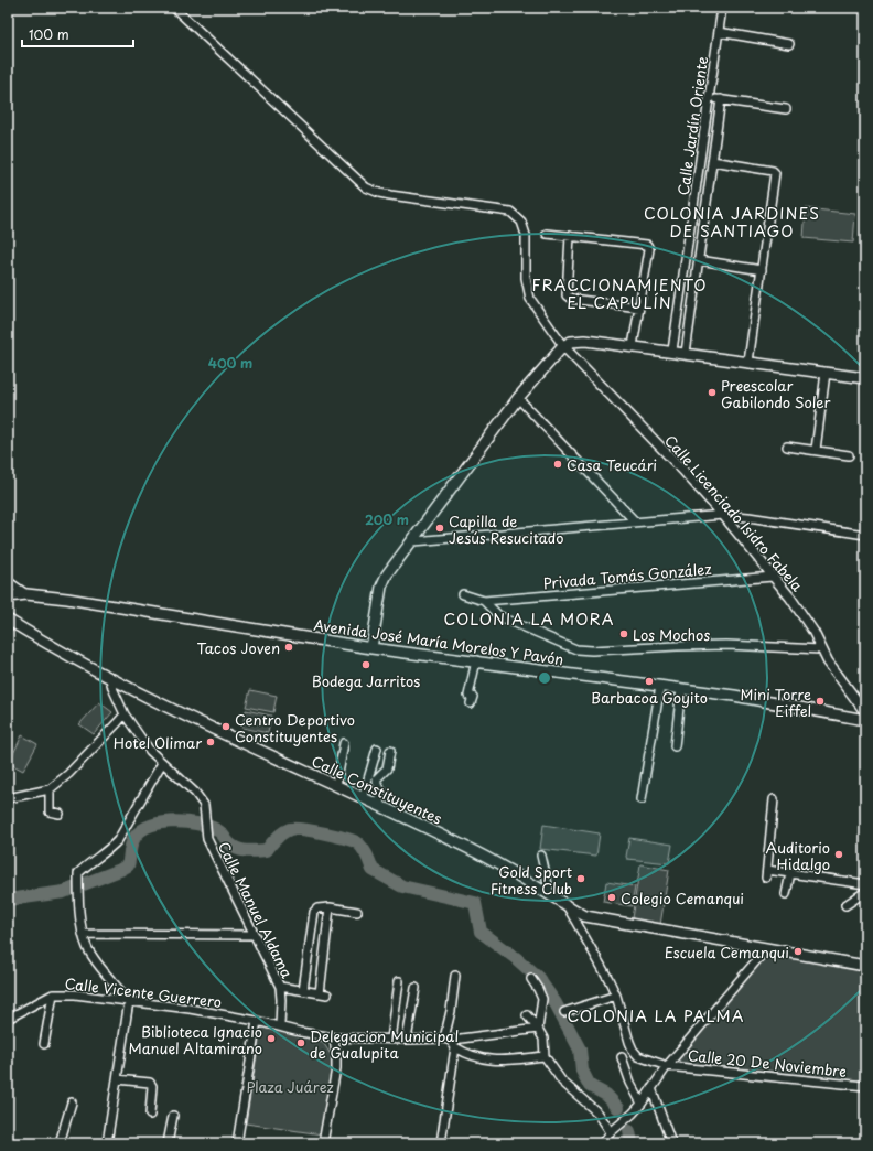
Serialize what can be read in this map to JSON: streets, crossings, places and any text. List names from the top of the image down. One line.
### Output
{"streets":{"main road":["Avenida José María Morelos Y Pavón","Calle Constituyentes"],"street":["Calle Jardín Oriente","Calle Licenciado Isidro Fabela","Privada Tomás González","Calle Manuel Aldama","Calle Vicente Guerrero","Calle 20 De Noviembre"]},"crossings":[["Calle Licenciado Isidro Fabela","Privada Tomás González"],["Calle Constituyentes","Calle Manuel Aldama"],["Calle Constituyentes","Calle 20 De Noviembre"],["Calle Manuel Aldama","Calle Vicente Guerrero"]],"districts":["COLONIA JARDINES DE SANTIAGO","FRACCIONAMIENTO EL CAPULÍN","COLONIA LA MORA","COLONIA LA PALMA"],"parks":["Plaza Juárez"],"places":["Preescolar Gabilondo Soler","Casa Teucári","Capilla de Jesús Resucitado","Los Mochos","Tacos Joven","Bodega Jarritos","Barbacoa Goyito","Mini Torre Eiffel","Centro Deportivo Constituyentes","Hotel Olimar","Auditorio Hidalgo","Gold Sport Fitness Club","Colegio Cemanqui","Escuela Cemanqui","Biblioteca Ignacio Manuel Altamirano","Delegacion Municipal de Gualupita"],"scale_bar":"100 m","rings":["400 m","200 m"]}
